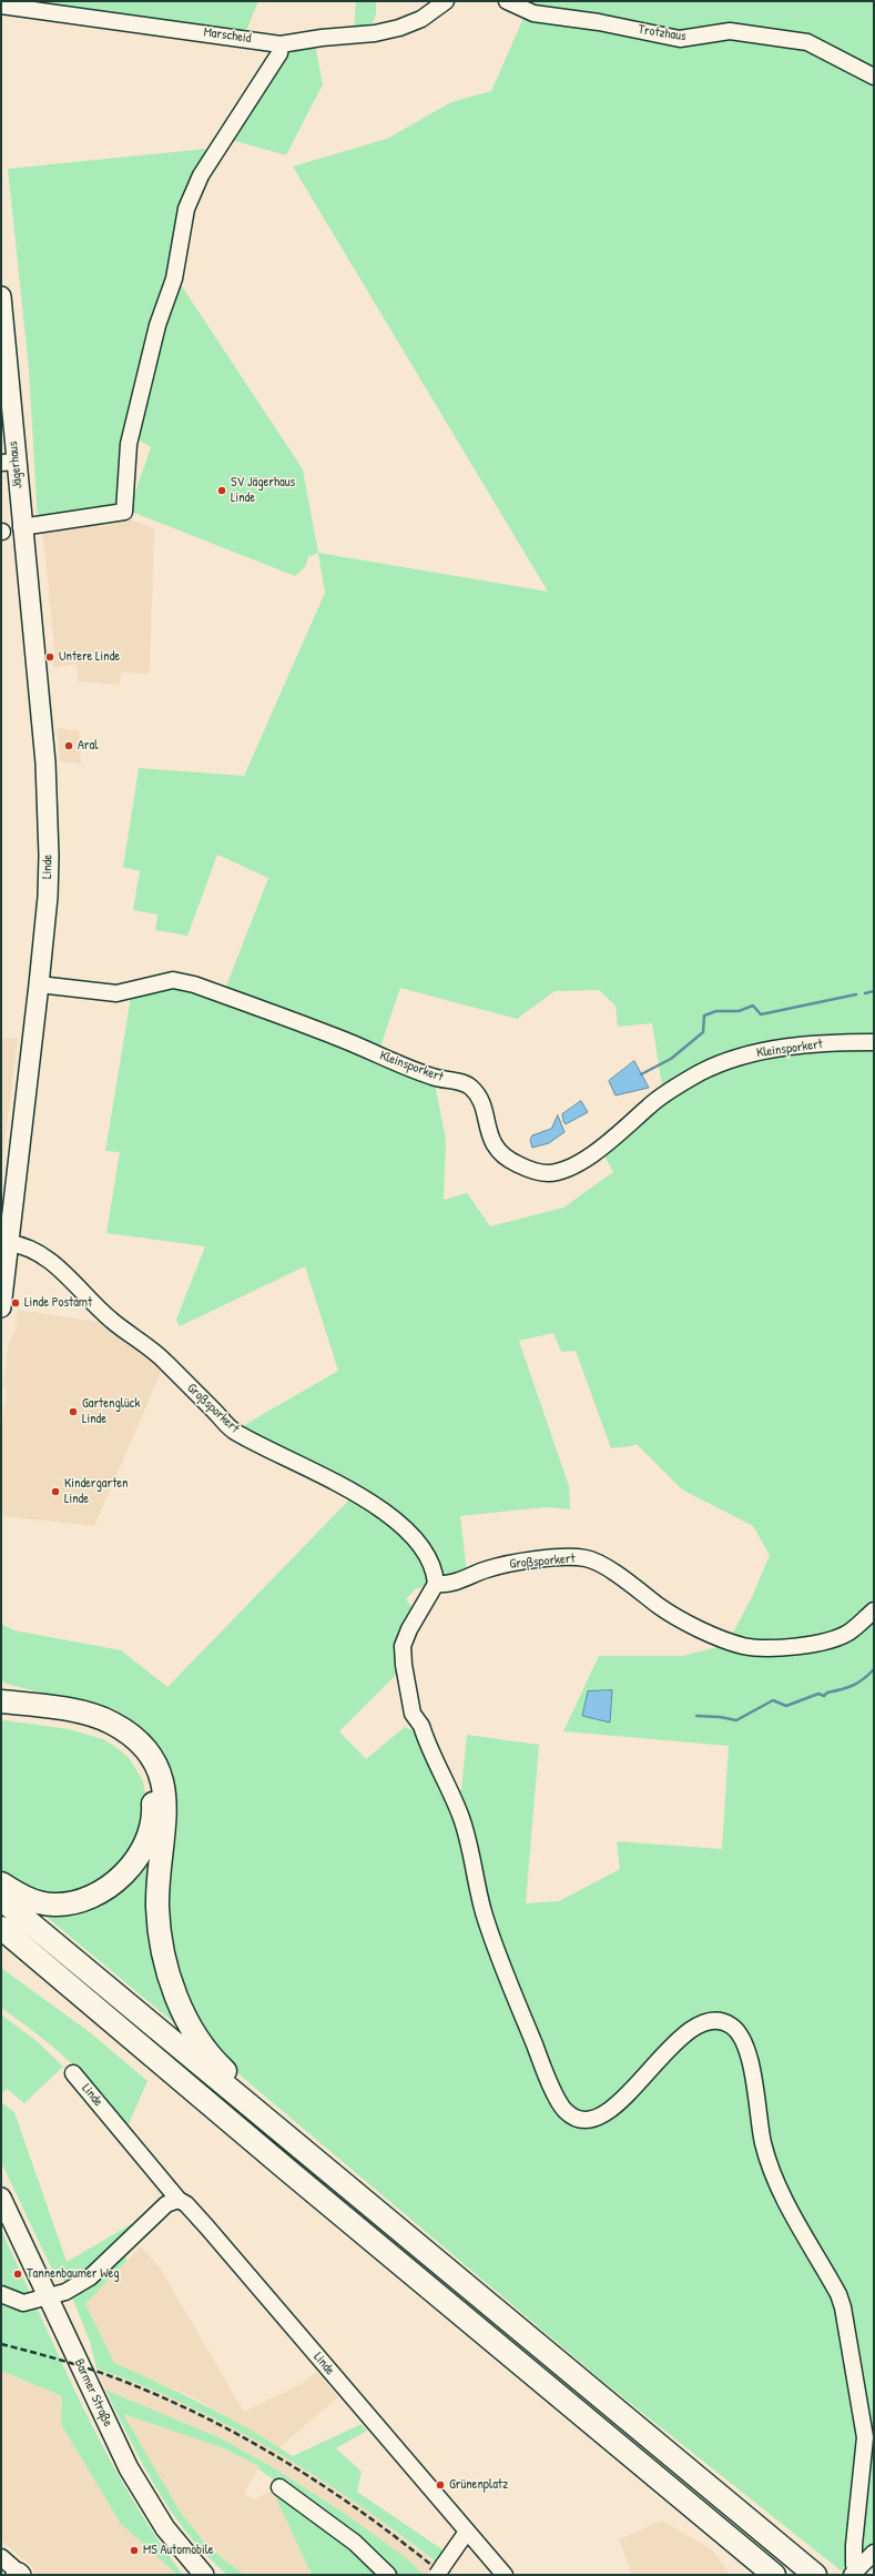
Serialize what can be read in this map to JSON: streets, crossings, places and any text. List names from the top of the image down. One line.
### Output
{"streets":{"main road":["Jägerhaus","Linde","Barmer Straße"],"street":["Trotzhaus","Marscheid","Kleinsporkert","Großsporkert"]},"crossings":[["Jägerhaus","Linde"],["Linde","Kleinsporkert"],["Linde","Großsporkert"]],"places":["SV Jägerhaus Linde","Untere Linde","Aral","Linde Postamt","Gartenglück Linde","Kindergarten Linde","Tannenbaumer Weg","Grünenplatz","MS Automobile"]}
